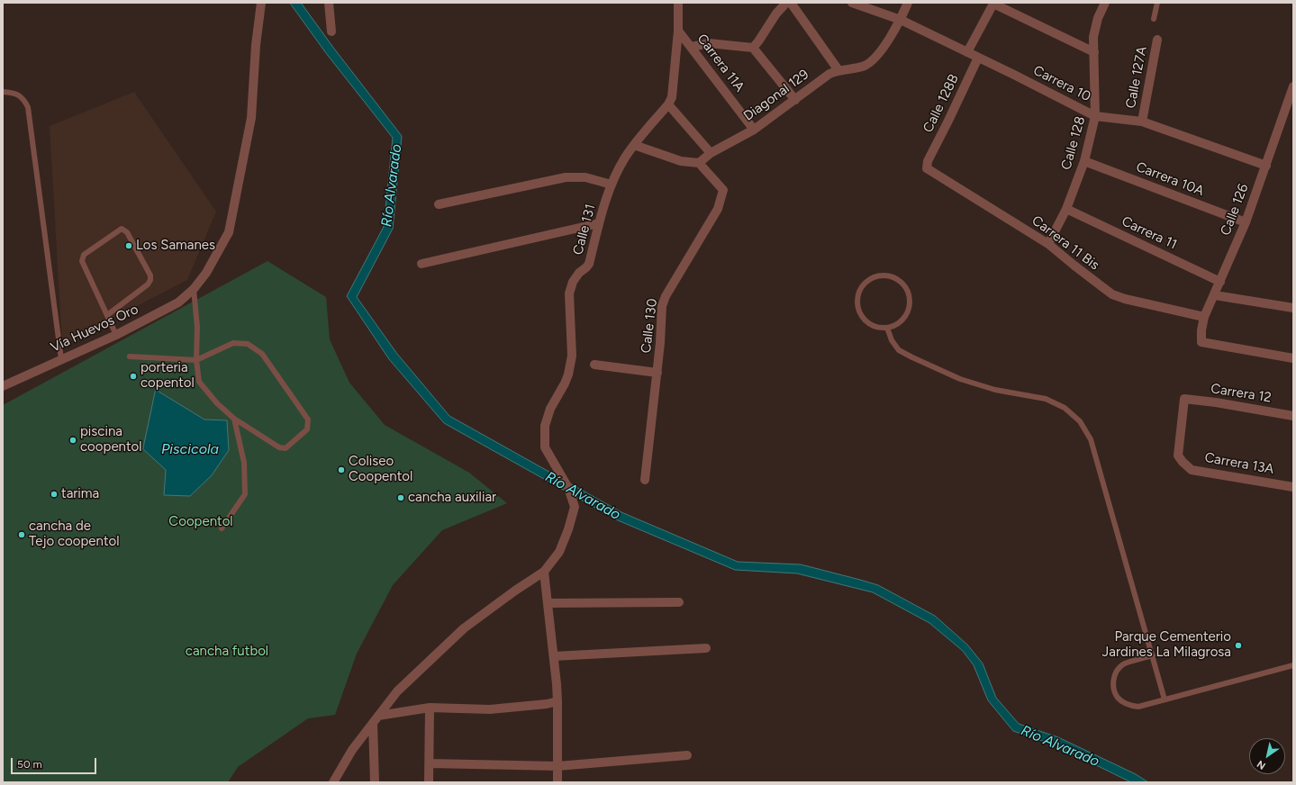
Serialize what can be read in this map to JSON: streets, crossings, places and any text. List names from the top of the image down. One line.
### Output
{"streets":{"street":["Carrera 11A","Calle 127A","Carrera 10","Diagonal 129","Calle 128B","Calle 128","Carrera 10A","Calle 126","Calle 131","Carrera 11","Carrera 11 Bis","Calle 130","Vía Huevos Oro","Carrera 12","Carrera 13A"]},"crossings":[["Carrera 11A","Diagonal 129"],["Carrera 11A","Calle 131"],["Calle 127A","Carrera 10"],["Carrera 10","Diagonal 129"],["Carrera 10","Calle 128B"],["Carrera 10","Calle 128"],["Carrera 10","Calle 126"],["Diagonal 129","Calle 130"],["Calle 128B","Carrera 11 Bis"],["Calle 128","Carrera 10A"],["Calle 128","Carrera 11"],["Calle 128","Carrera 11 Bis"],["Carrera 10A","Calle 126"],["Calle 126","Carrera 11"],["Calle 126","Carrera 11 Bis"],["Carrera 12","Carrera 13A"]],"water":["Río Alvarado","Piscicola"],"parks":["Coopentol","cancha futbol"],"places":["Los Samanes","porteria copentol","piscina coopentol","Coliseo Coopentol","tarima","cancha auxiliar","cancha de Tejo coopentol","Parque Cementerio Jardines La Milagrosa"],"scale_bar":"50 m","north":"bottom left"}
